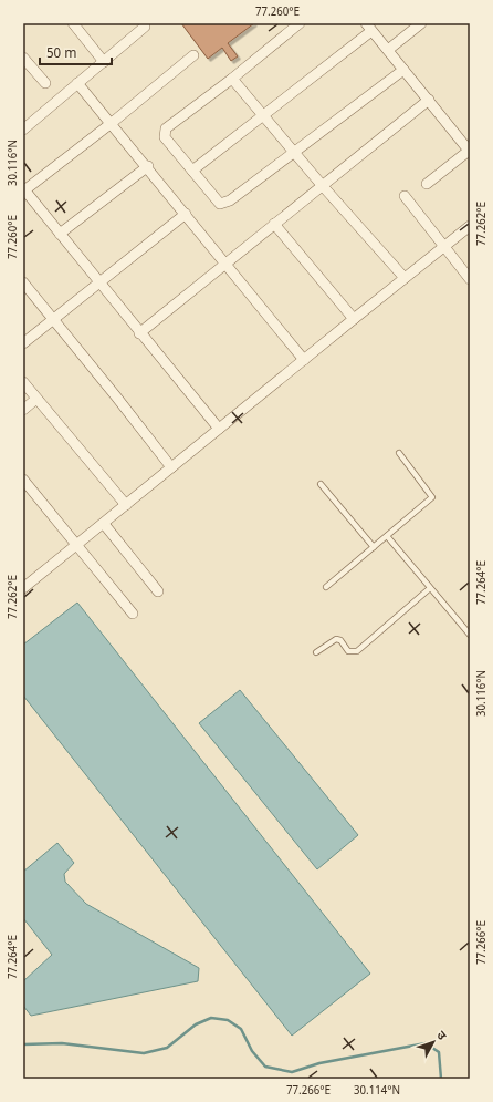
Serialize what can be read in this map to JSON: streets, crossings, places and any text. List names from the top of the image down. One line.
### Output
{"scale_bar":"50 m","north":"top right","coordinates":["77.260°E","30.116°N","77.262°E","77.264°E","77.266°E","30.114°N"]}
